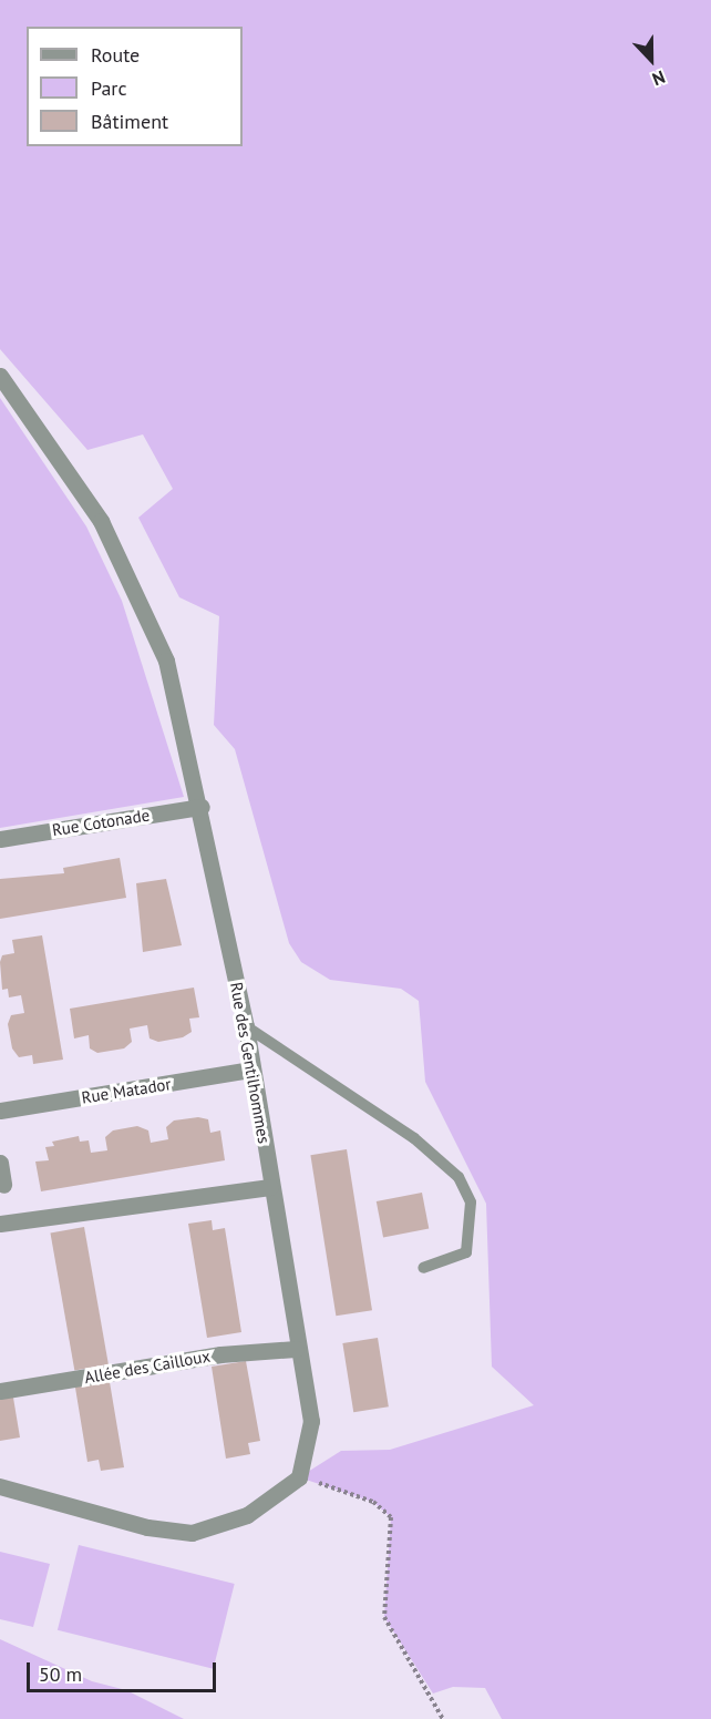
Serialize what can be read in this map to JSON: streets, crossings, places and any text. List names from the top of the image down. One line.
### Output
{"streets":{"street":["Rue Cotonade","Rue des Gentilhommes","Rue Matador","Allée des Cailloux"]},"crossings":[["Rue Cotonade","Rue des Gentilhommes"],["Rue des Gentilhommes","Rue Matador"],["Rue des Gentilhommes","Allée des Cailloux"]],"legend":["Route","Parc","Bâtiment"],"scale_bar":"50 m","north":"bottom"}
